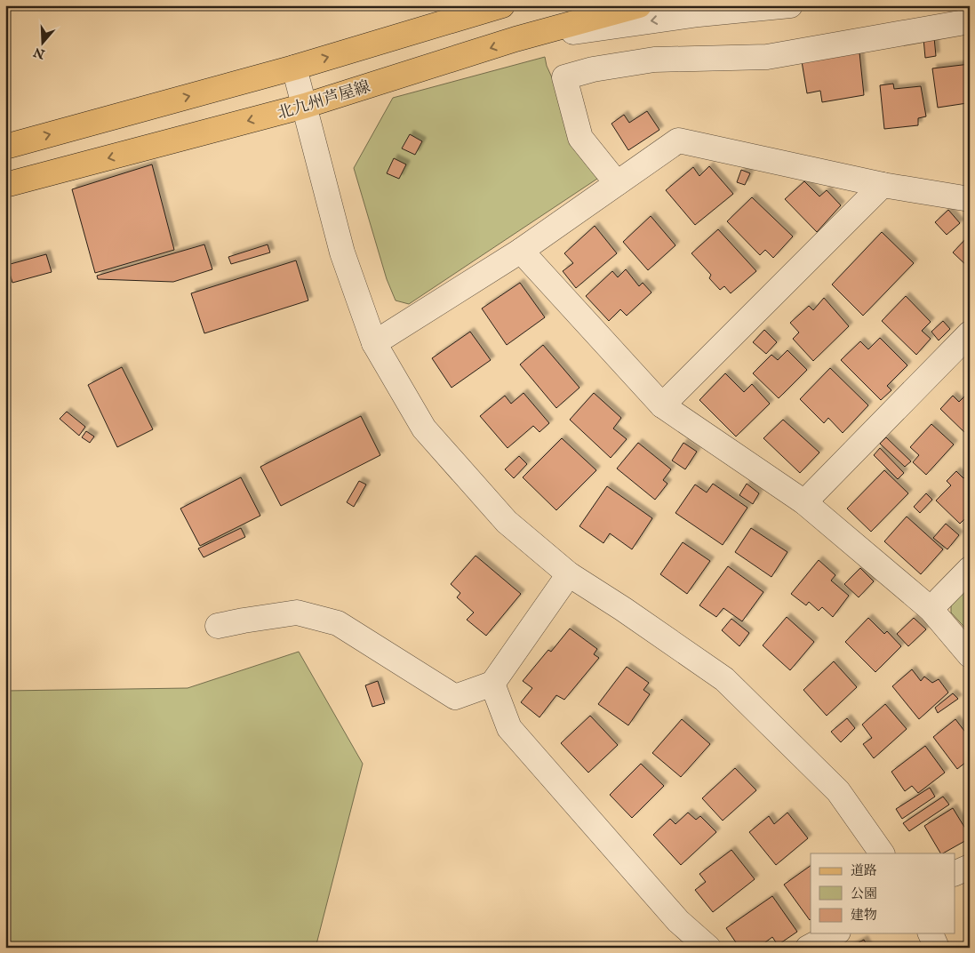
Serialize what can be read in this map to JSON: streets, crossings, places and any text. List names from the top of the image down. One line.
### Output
{"streets":{"main road":["北九州芦屋線"]},"legend":["道路","公園","建物"],"north":"bottom"}
